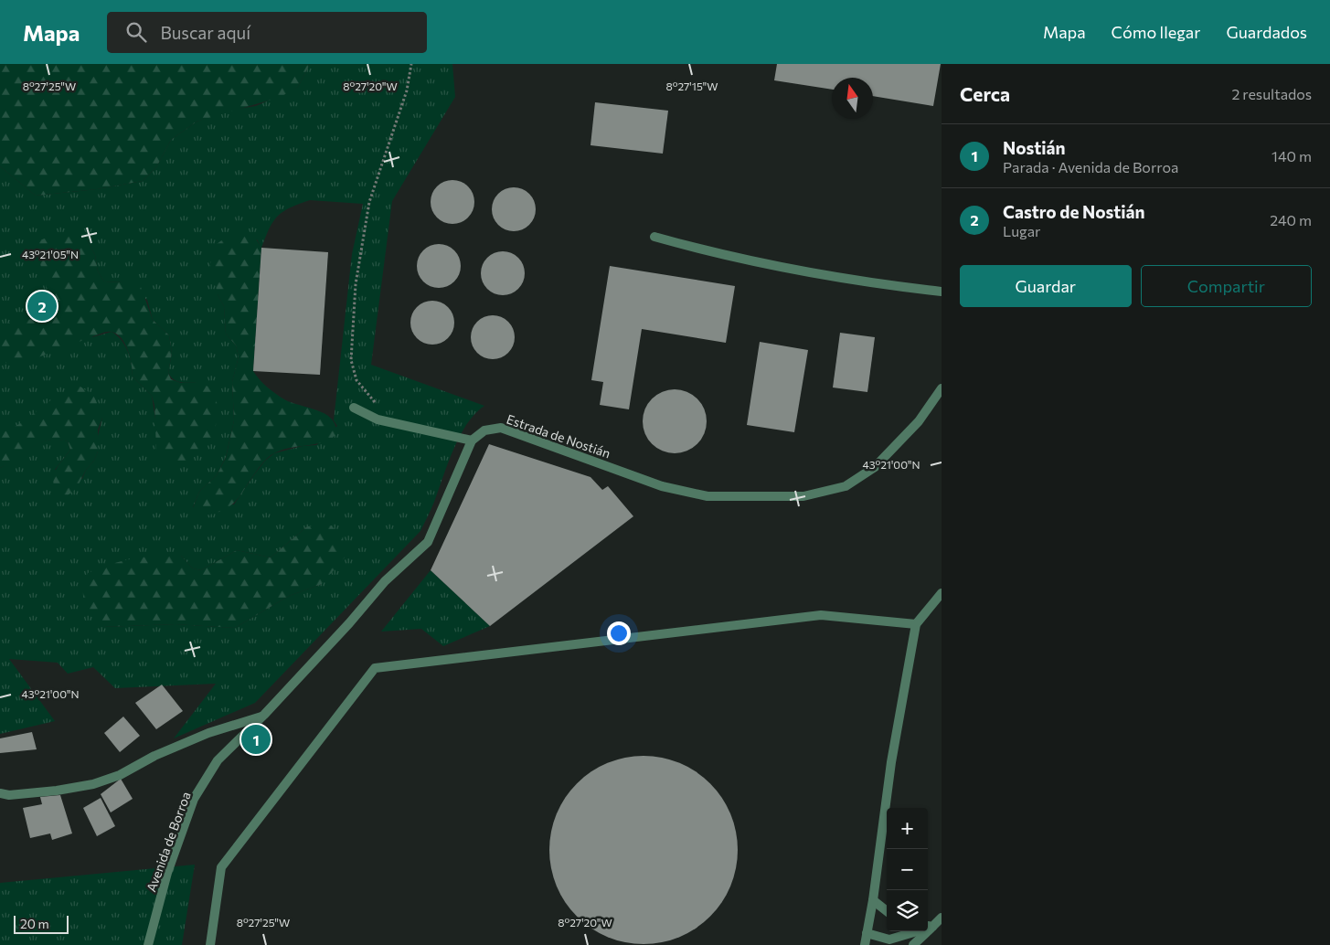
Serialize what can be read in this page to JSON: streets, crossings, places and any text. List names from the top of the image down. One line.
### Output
{"streets":{"street":["Estrada de Nostián","Avenida de Borroa"]},"scale_bar":"20 m","north":"top","page":{"header":"Mapa","search":"Buscar aquí","nav":["Mapa","Cómo llegar","Guardados"],"heading":["Cerca","2 resultados"],"list":[{"mark":"1","name":"Nostián","note":"Parada · Avenida de Borroa","value":"140 m"},{"mark":"2","name":"Castro de Nostián","note":"Lugar","value":"240 m"}],"buttons":["Guardar","Compartir"],"pins":["2","1"],"map_buttons":["+","−"],"scale":"20 m"},"coordinates":["8°27'25\"W","8°27'20\"W","8°27'15\"W","43°21'05\"N","43°21'00\"N"]}
